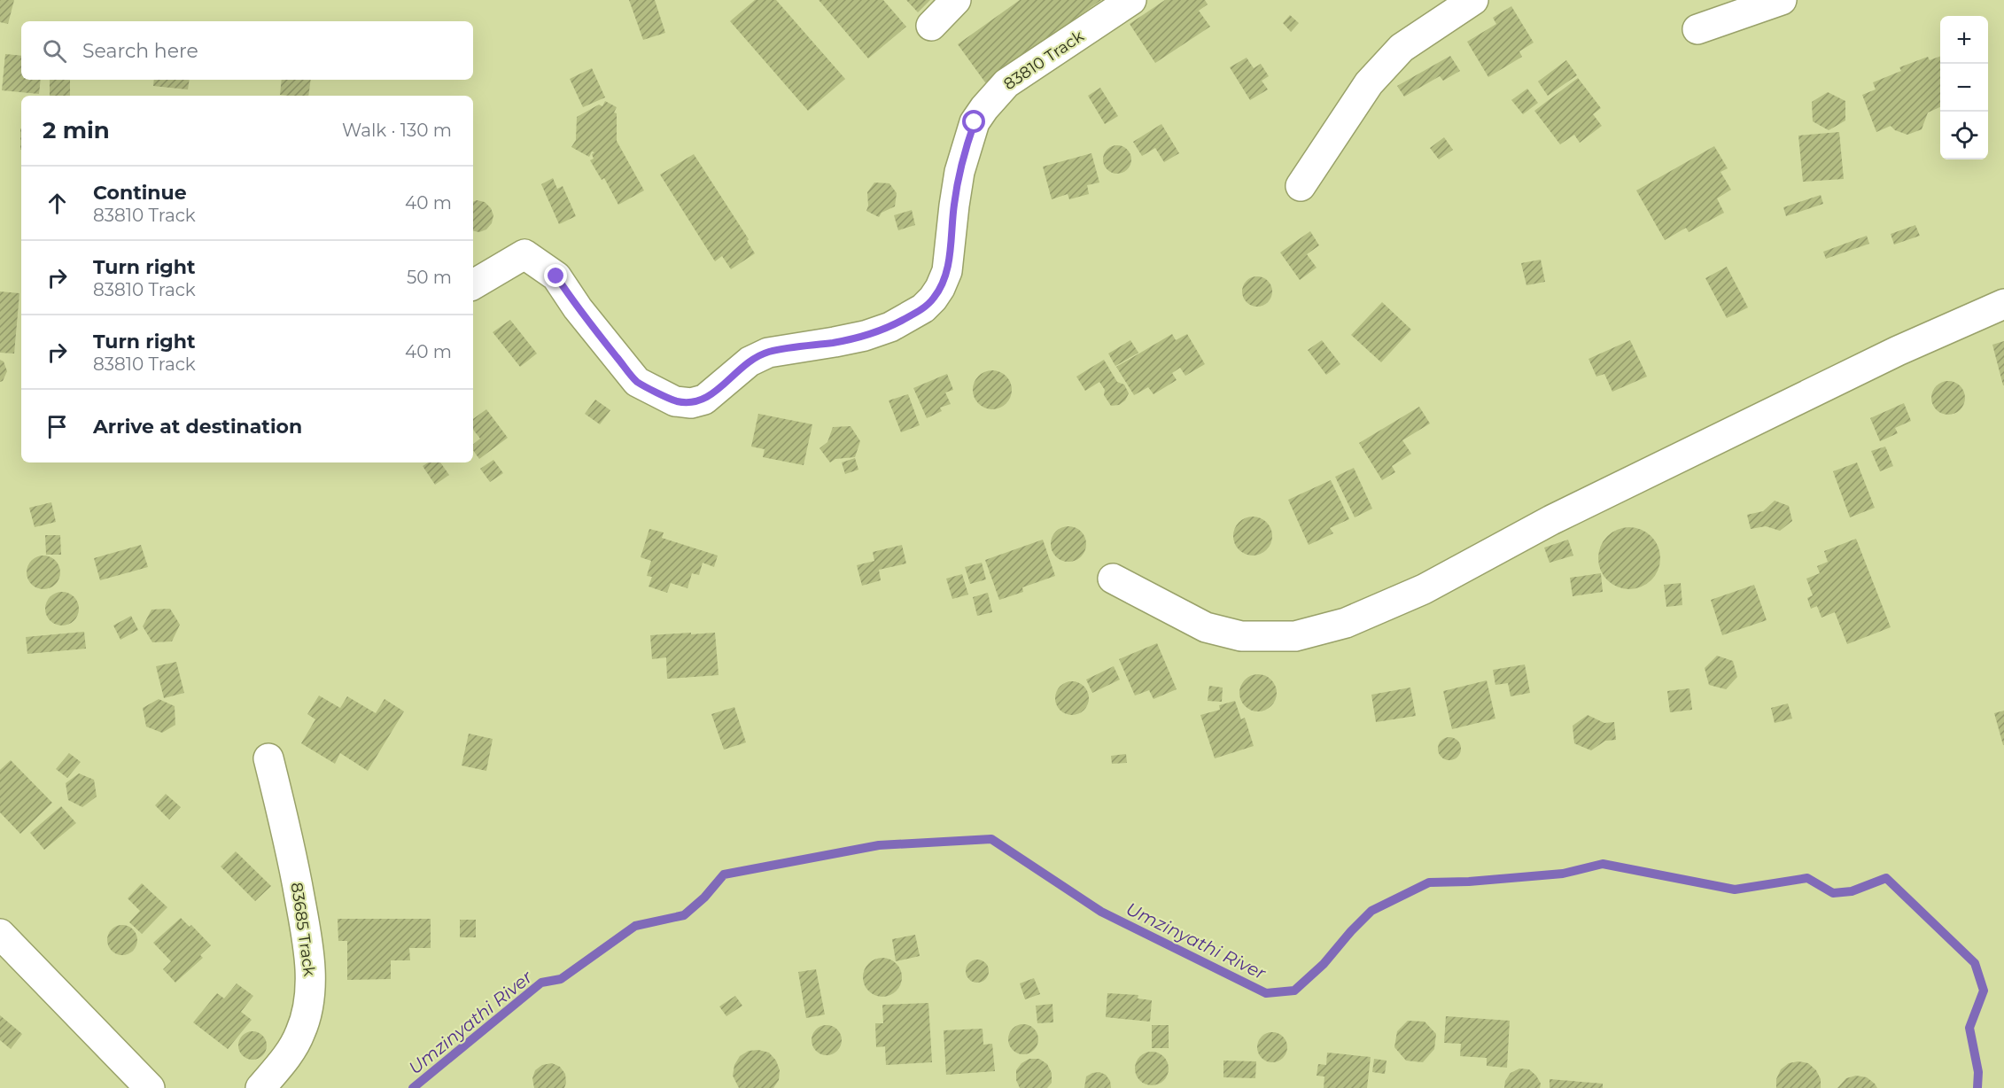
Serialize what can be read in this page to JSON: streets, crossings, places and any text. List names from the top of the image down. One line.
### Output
{"streets":{"street":["83810 Track","83685 Track"]},"water":["Umzinyathi River"],"page":{"map_buttons":["+","−"],"search":"Search here","heading":["2 min","Walk · 130 m"],"list":[["Continue","83810 Track","40 m"],["Turn right","83810 Track","50 m"],["Turn right","83810 Track","40 m"],"Arrive at destination"]}}
